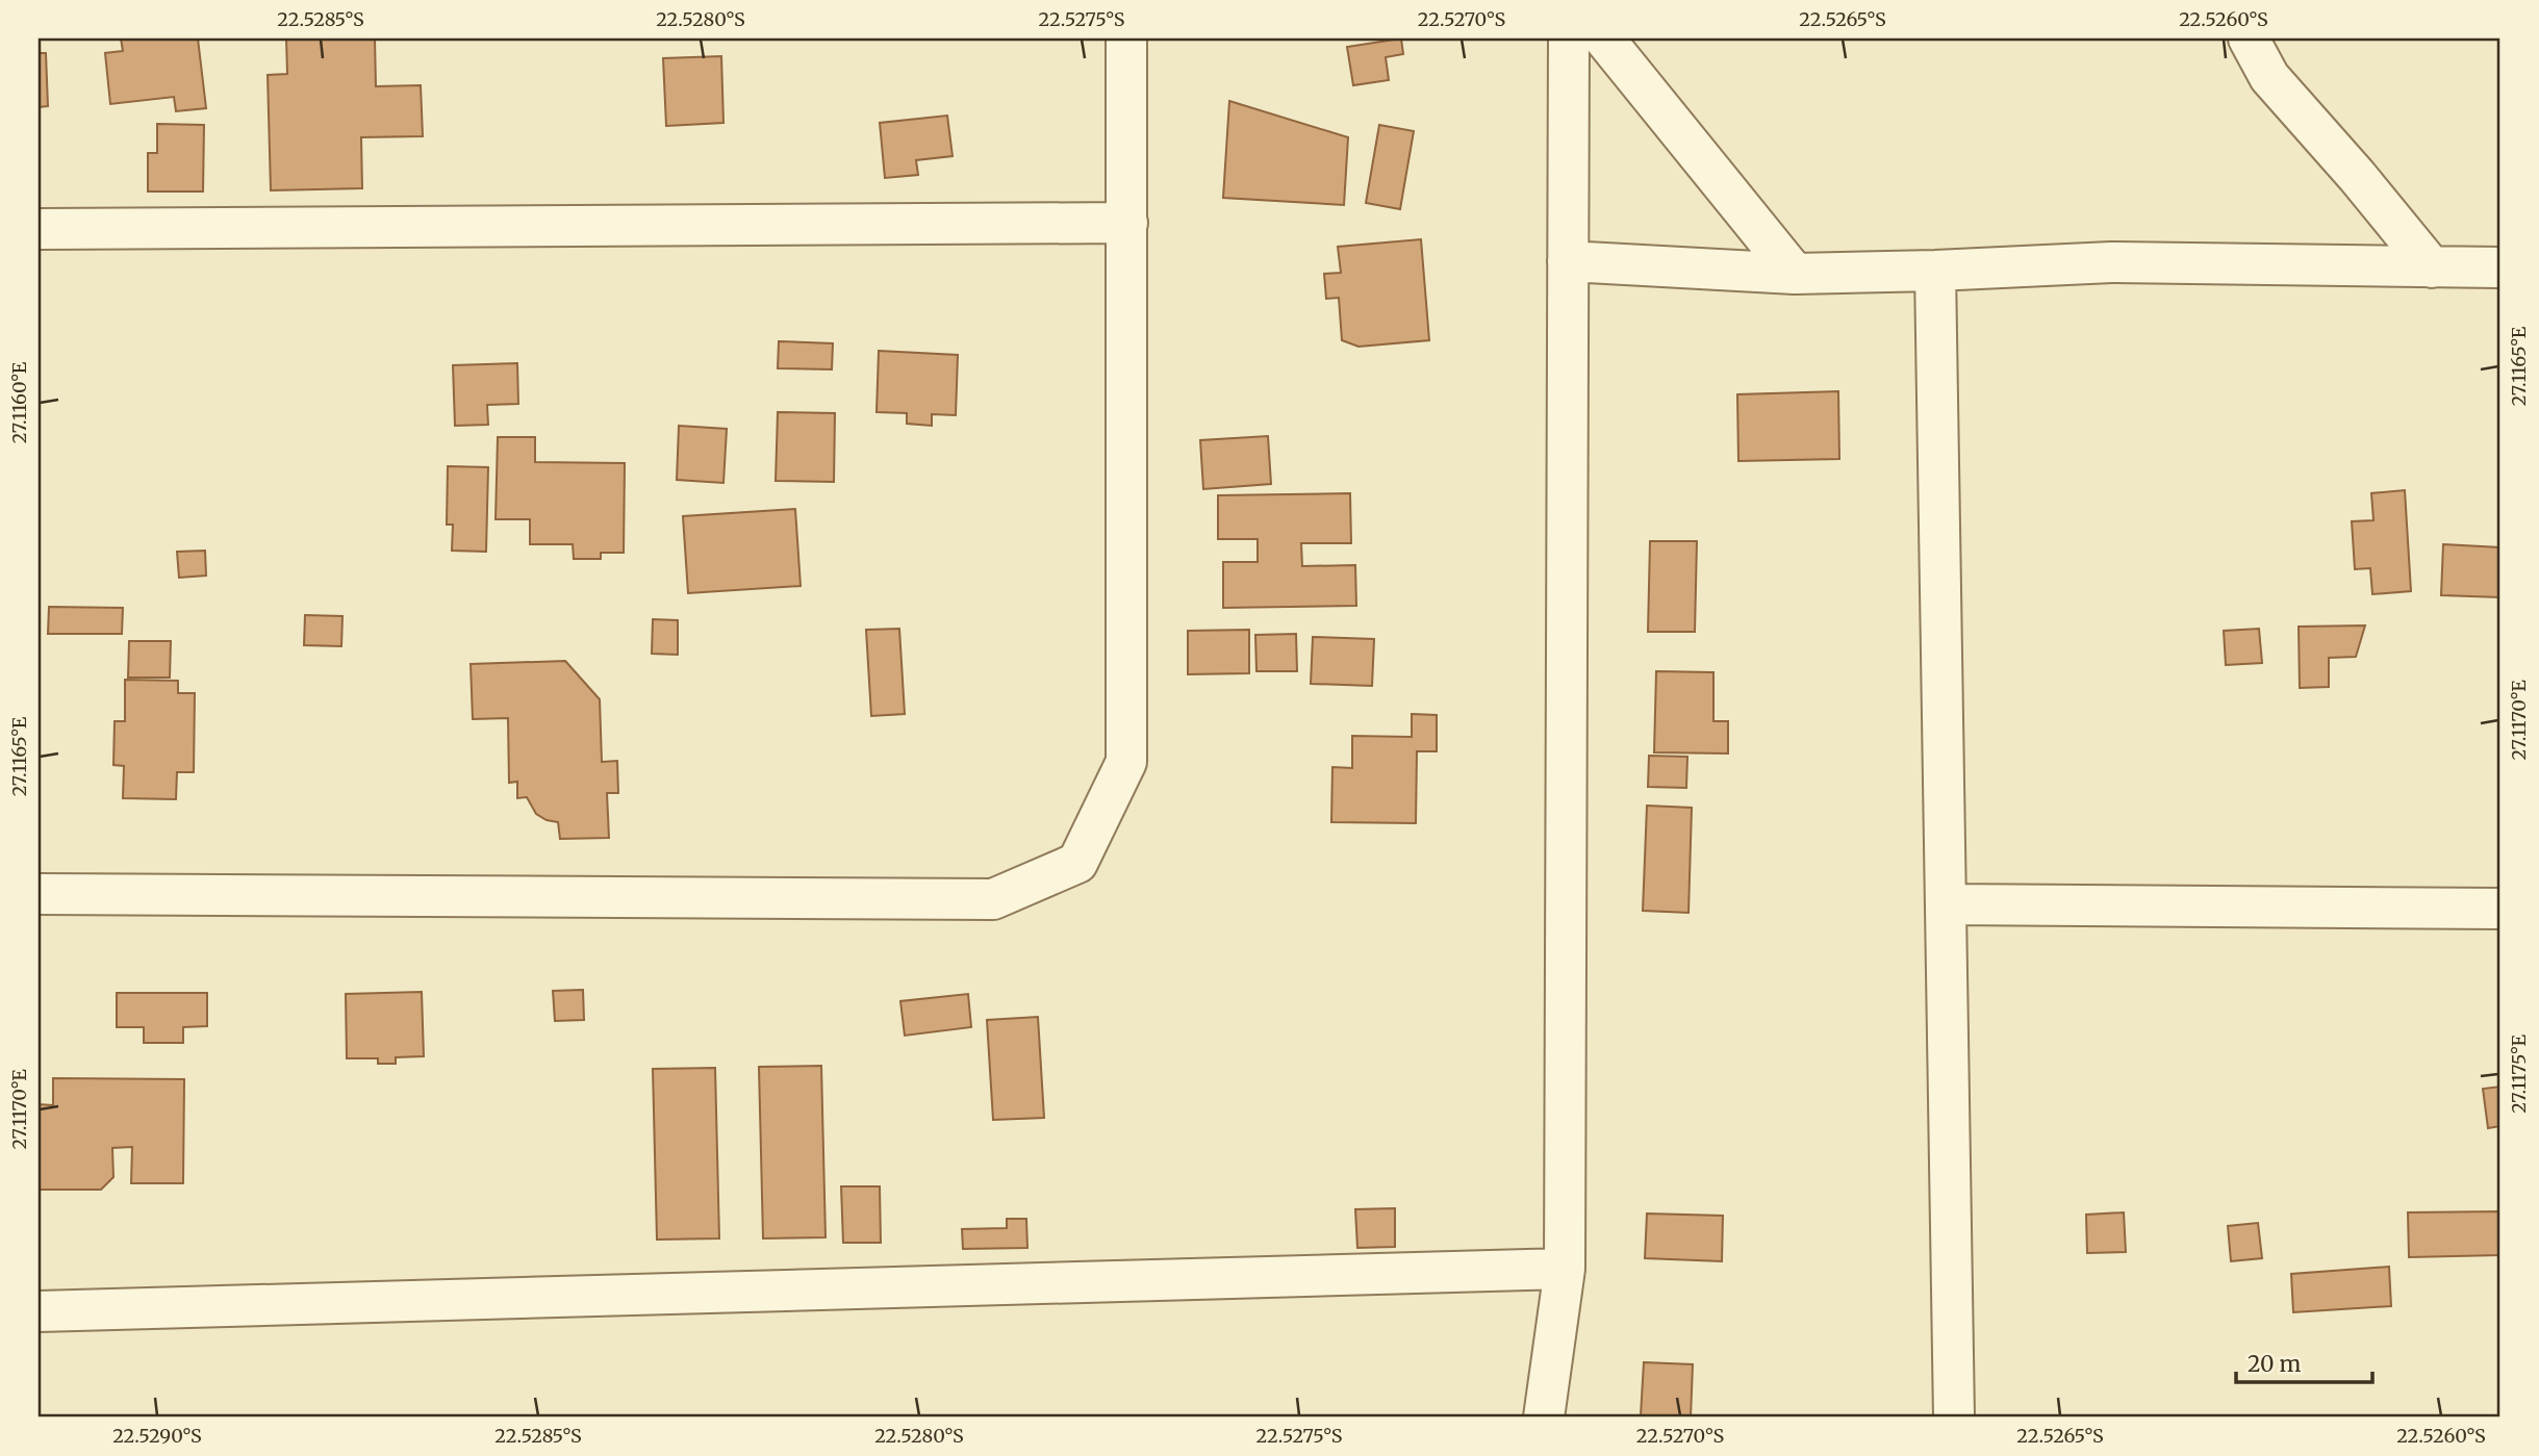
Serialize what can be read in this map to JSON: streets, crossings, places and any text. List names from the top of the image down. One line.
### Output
{"scale_bar":"20 m","coordinates":["22.5285°S","22.5280°S","22.5275°S","22.5270°S","22.5265°S","22.5260°S","27.1165°E","27.1160°E","27.1170°E","27.1175°E","22.5290°S"]}
